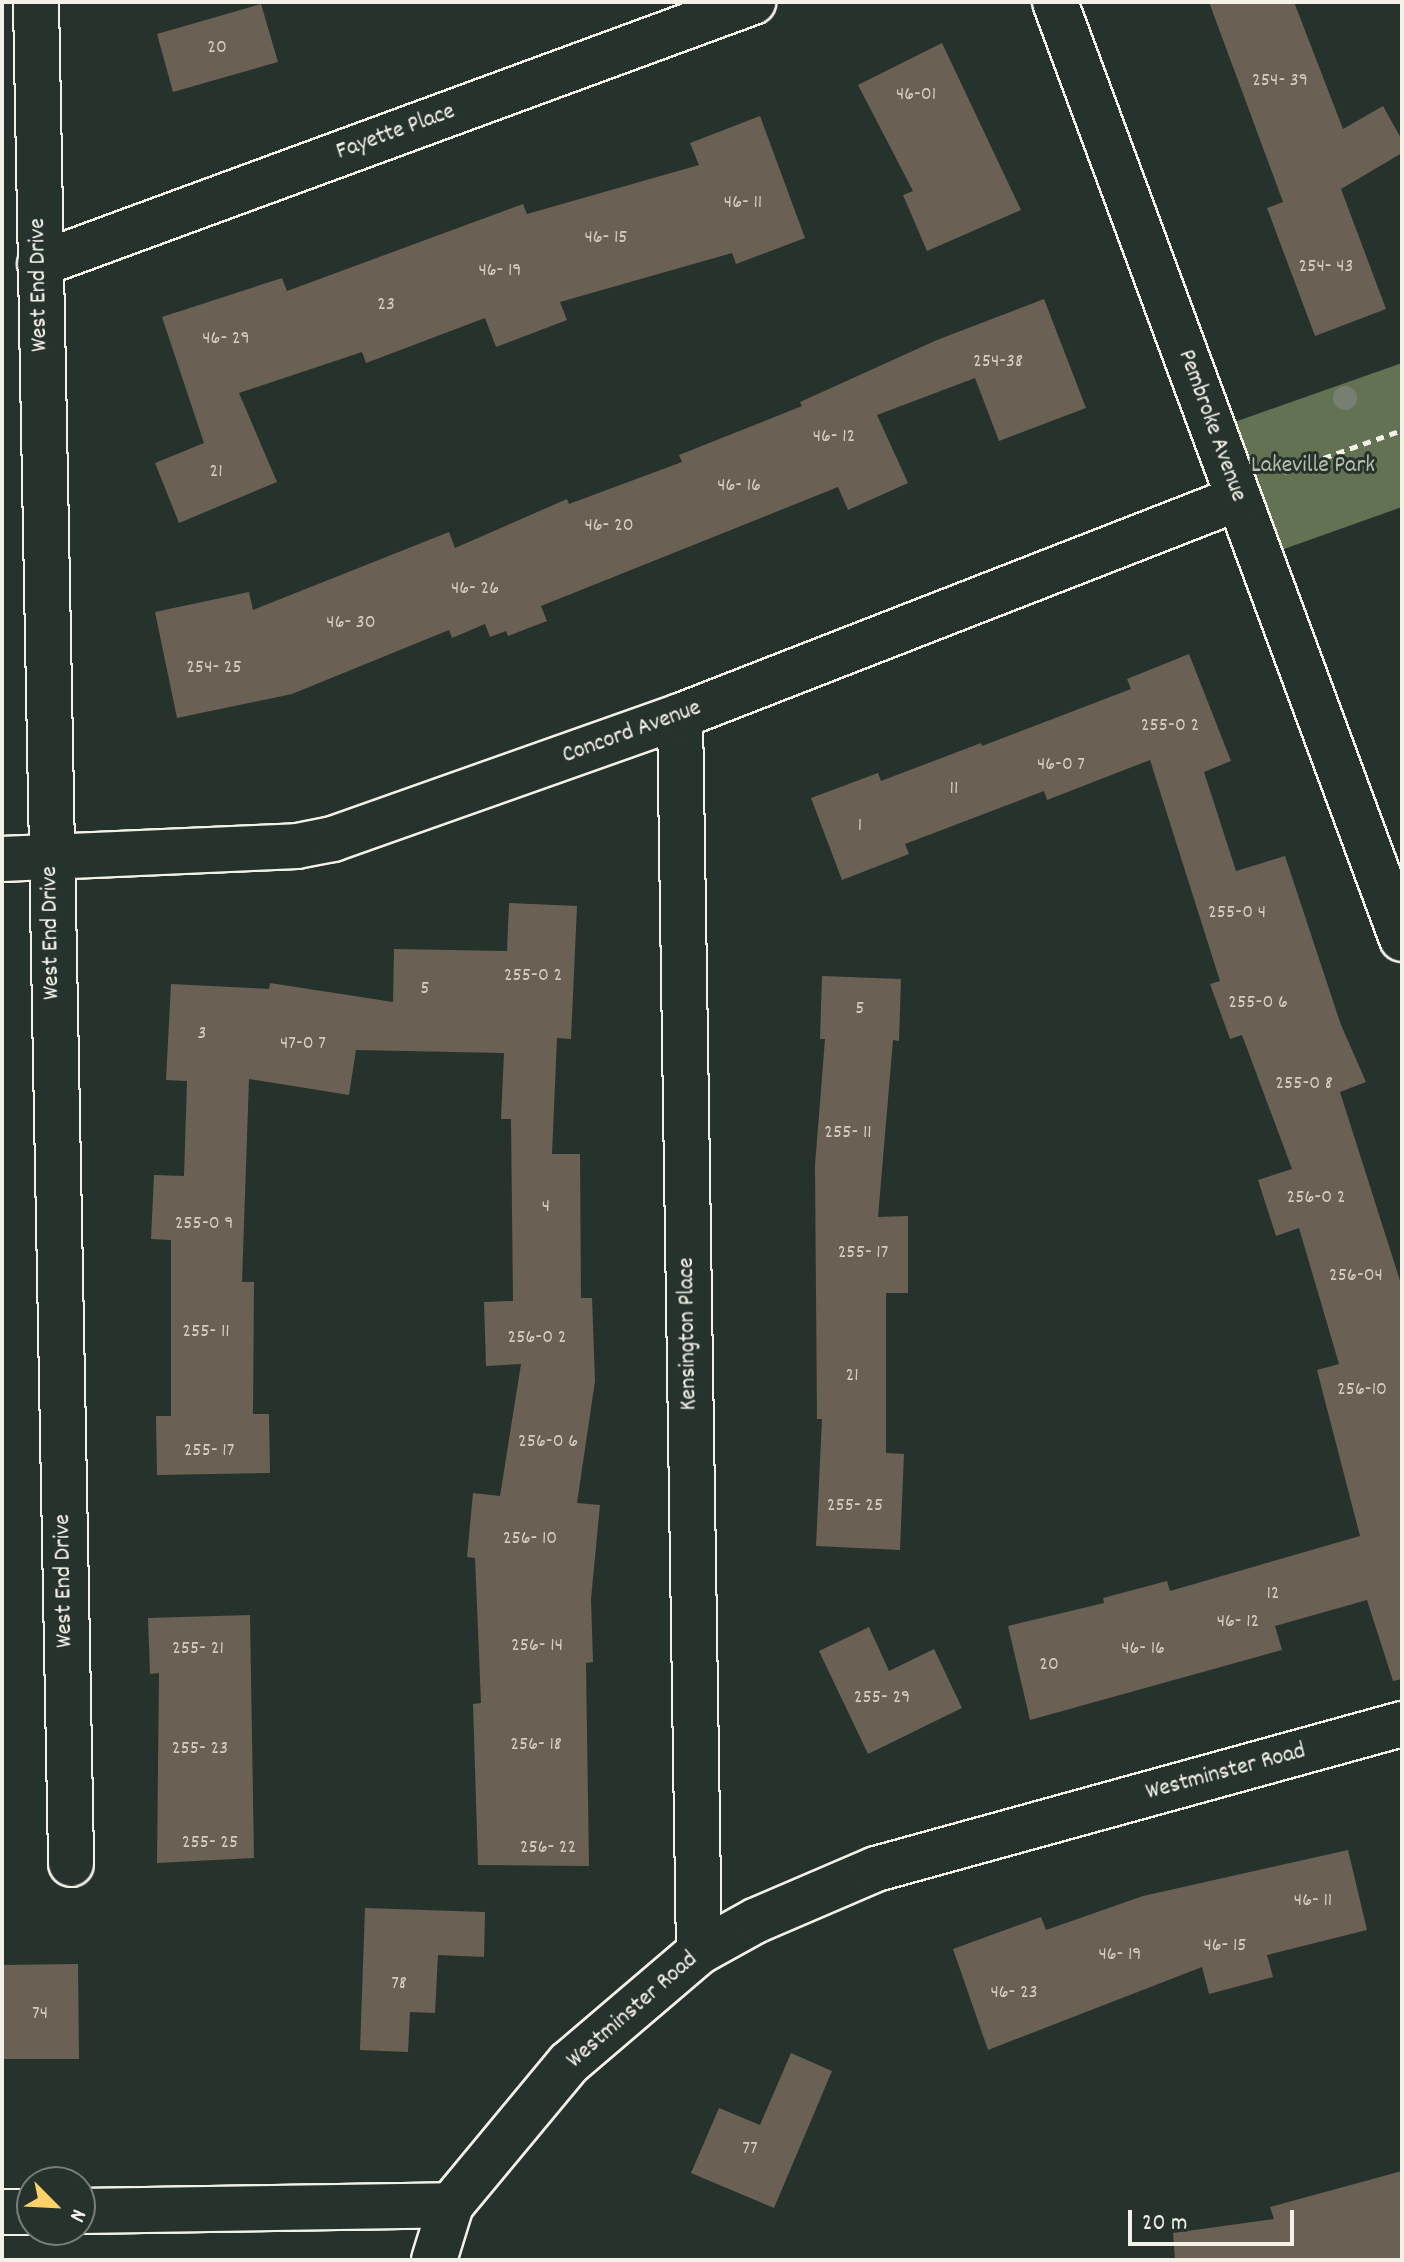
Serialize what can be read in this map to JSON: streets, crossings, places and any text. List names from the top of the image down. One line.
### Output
{"streets":{"street":["Fayette Place","West End Drive","Pembroke Avenue","Concord Avenue","Kensington Place","Westminster Road"]},"crossings":[["Fayette Place","West End Drive"],["West End Drive","Concord Avenue"],["Pembroke Avenue","Concord Avenue"],["Concord Avenue","Kensington Place"],["Kensington Place","Westminster Road"]],"parks":["Lakeville Park"],"house_numbers":["20","254- 39","46-01","46- 11","46- 15","254- 43","46- 19","23","46- 29","254-38","46- 12","21","46- 16","46- 20","46- 26","46- 30","254- 25","255-0 2","46-0 7","11","1","255-0 4","255-0 2","5","255-0 6","5","3","47-0 7","255-0 8","255- 11","256-0 2","4","255-0 9","255- 17","256-04","255- 11","256-0 2","21","256-10","256-0 6","255- 17","255- 25","256- 10","12","46- 12","256- 14","255- 21","46- 16","20","255- 29","256- 18","255- 23","255- 25","256- 22","46- 11","46- 15","46- 19","78","46- 23","74","77"],"scale_bar":"20 m","north":"bottom right"}
